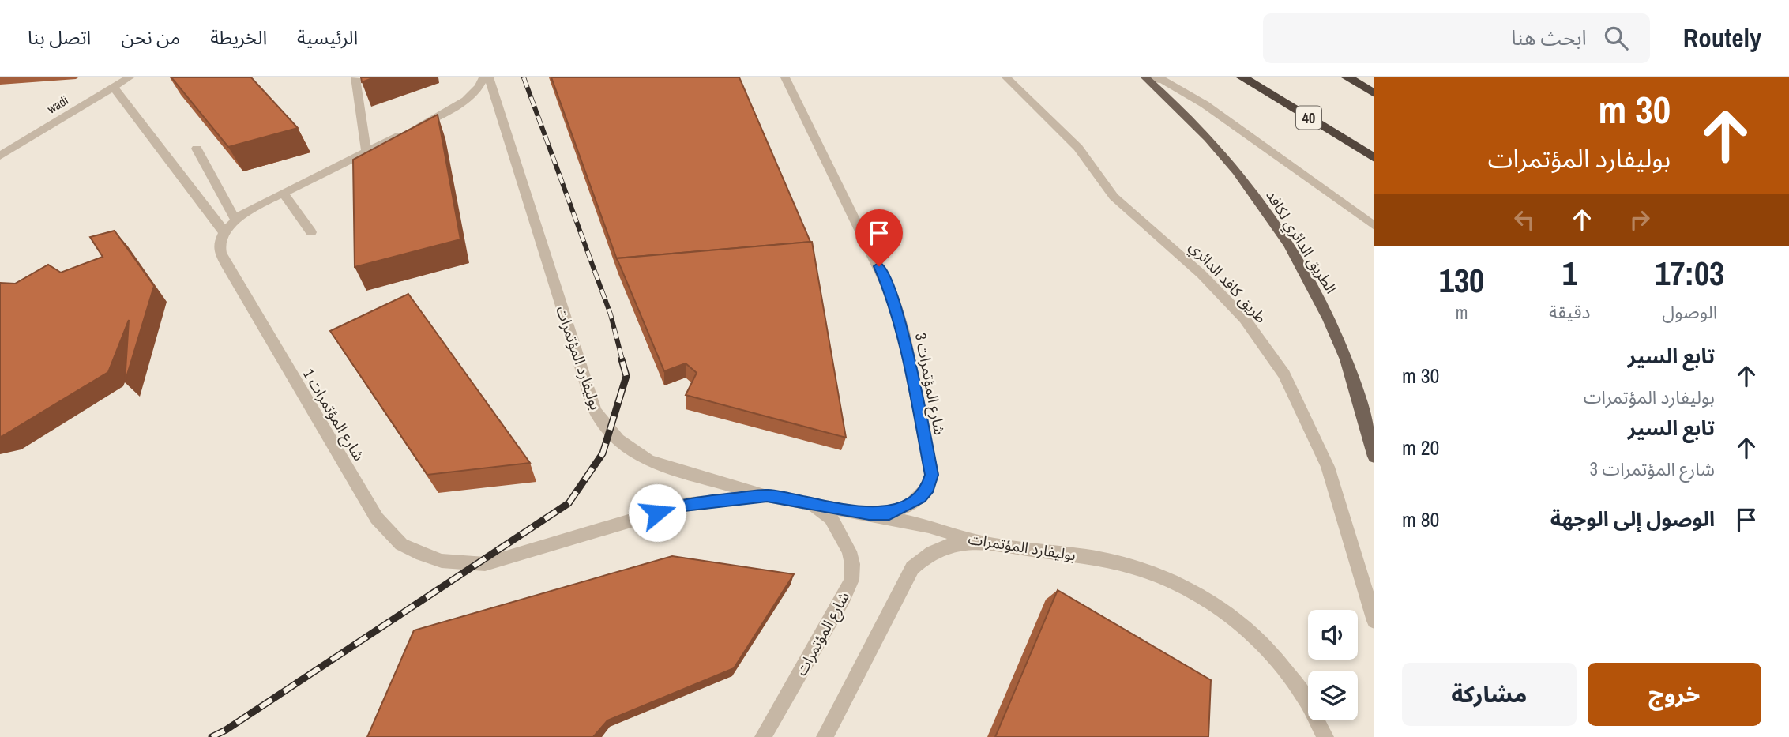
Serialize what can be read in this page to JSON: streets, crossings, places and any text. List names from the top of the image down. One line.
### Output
{"streets":{"highway":["40"],"main road":["الطريق الدائري لكافد"],"street":["wadi","طريق كافد الدائري","بوليفارد المؤتمرات","شارع المؤتمرات 3","شارع المؤتمرات 1","شارع المؤتمرات"]},"crossings":[["بوليفارد المؤتمرات","شارع المؤتمرات 3"],["بوليفارد المؤتمرات","شارع المؤتمرات 1"],["بوليفارد المؤتمرات","شارع المؤتمرات"]],"page":{"header":"Routely","search":"ابحث هنا","nav":["الرئيسية","الخريطة","من نحن","اتصل بنا"],"turn":["30 m","بوليفارد المؤتمرات"],"eta":["17:03","الوصول","1","دقيقة","130","m"],"list":[{"name":"تابع السير","note":"بوليفارد المؤتمرات","value":"30 m"},{"name":"تابع السير","note":"شارع المؤتمرات 3","value":"20 m"},{"name":"الوصول إلى الوجهة","value":"80 m"}],"buttons":["خروج","مشاركة"]}}
